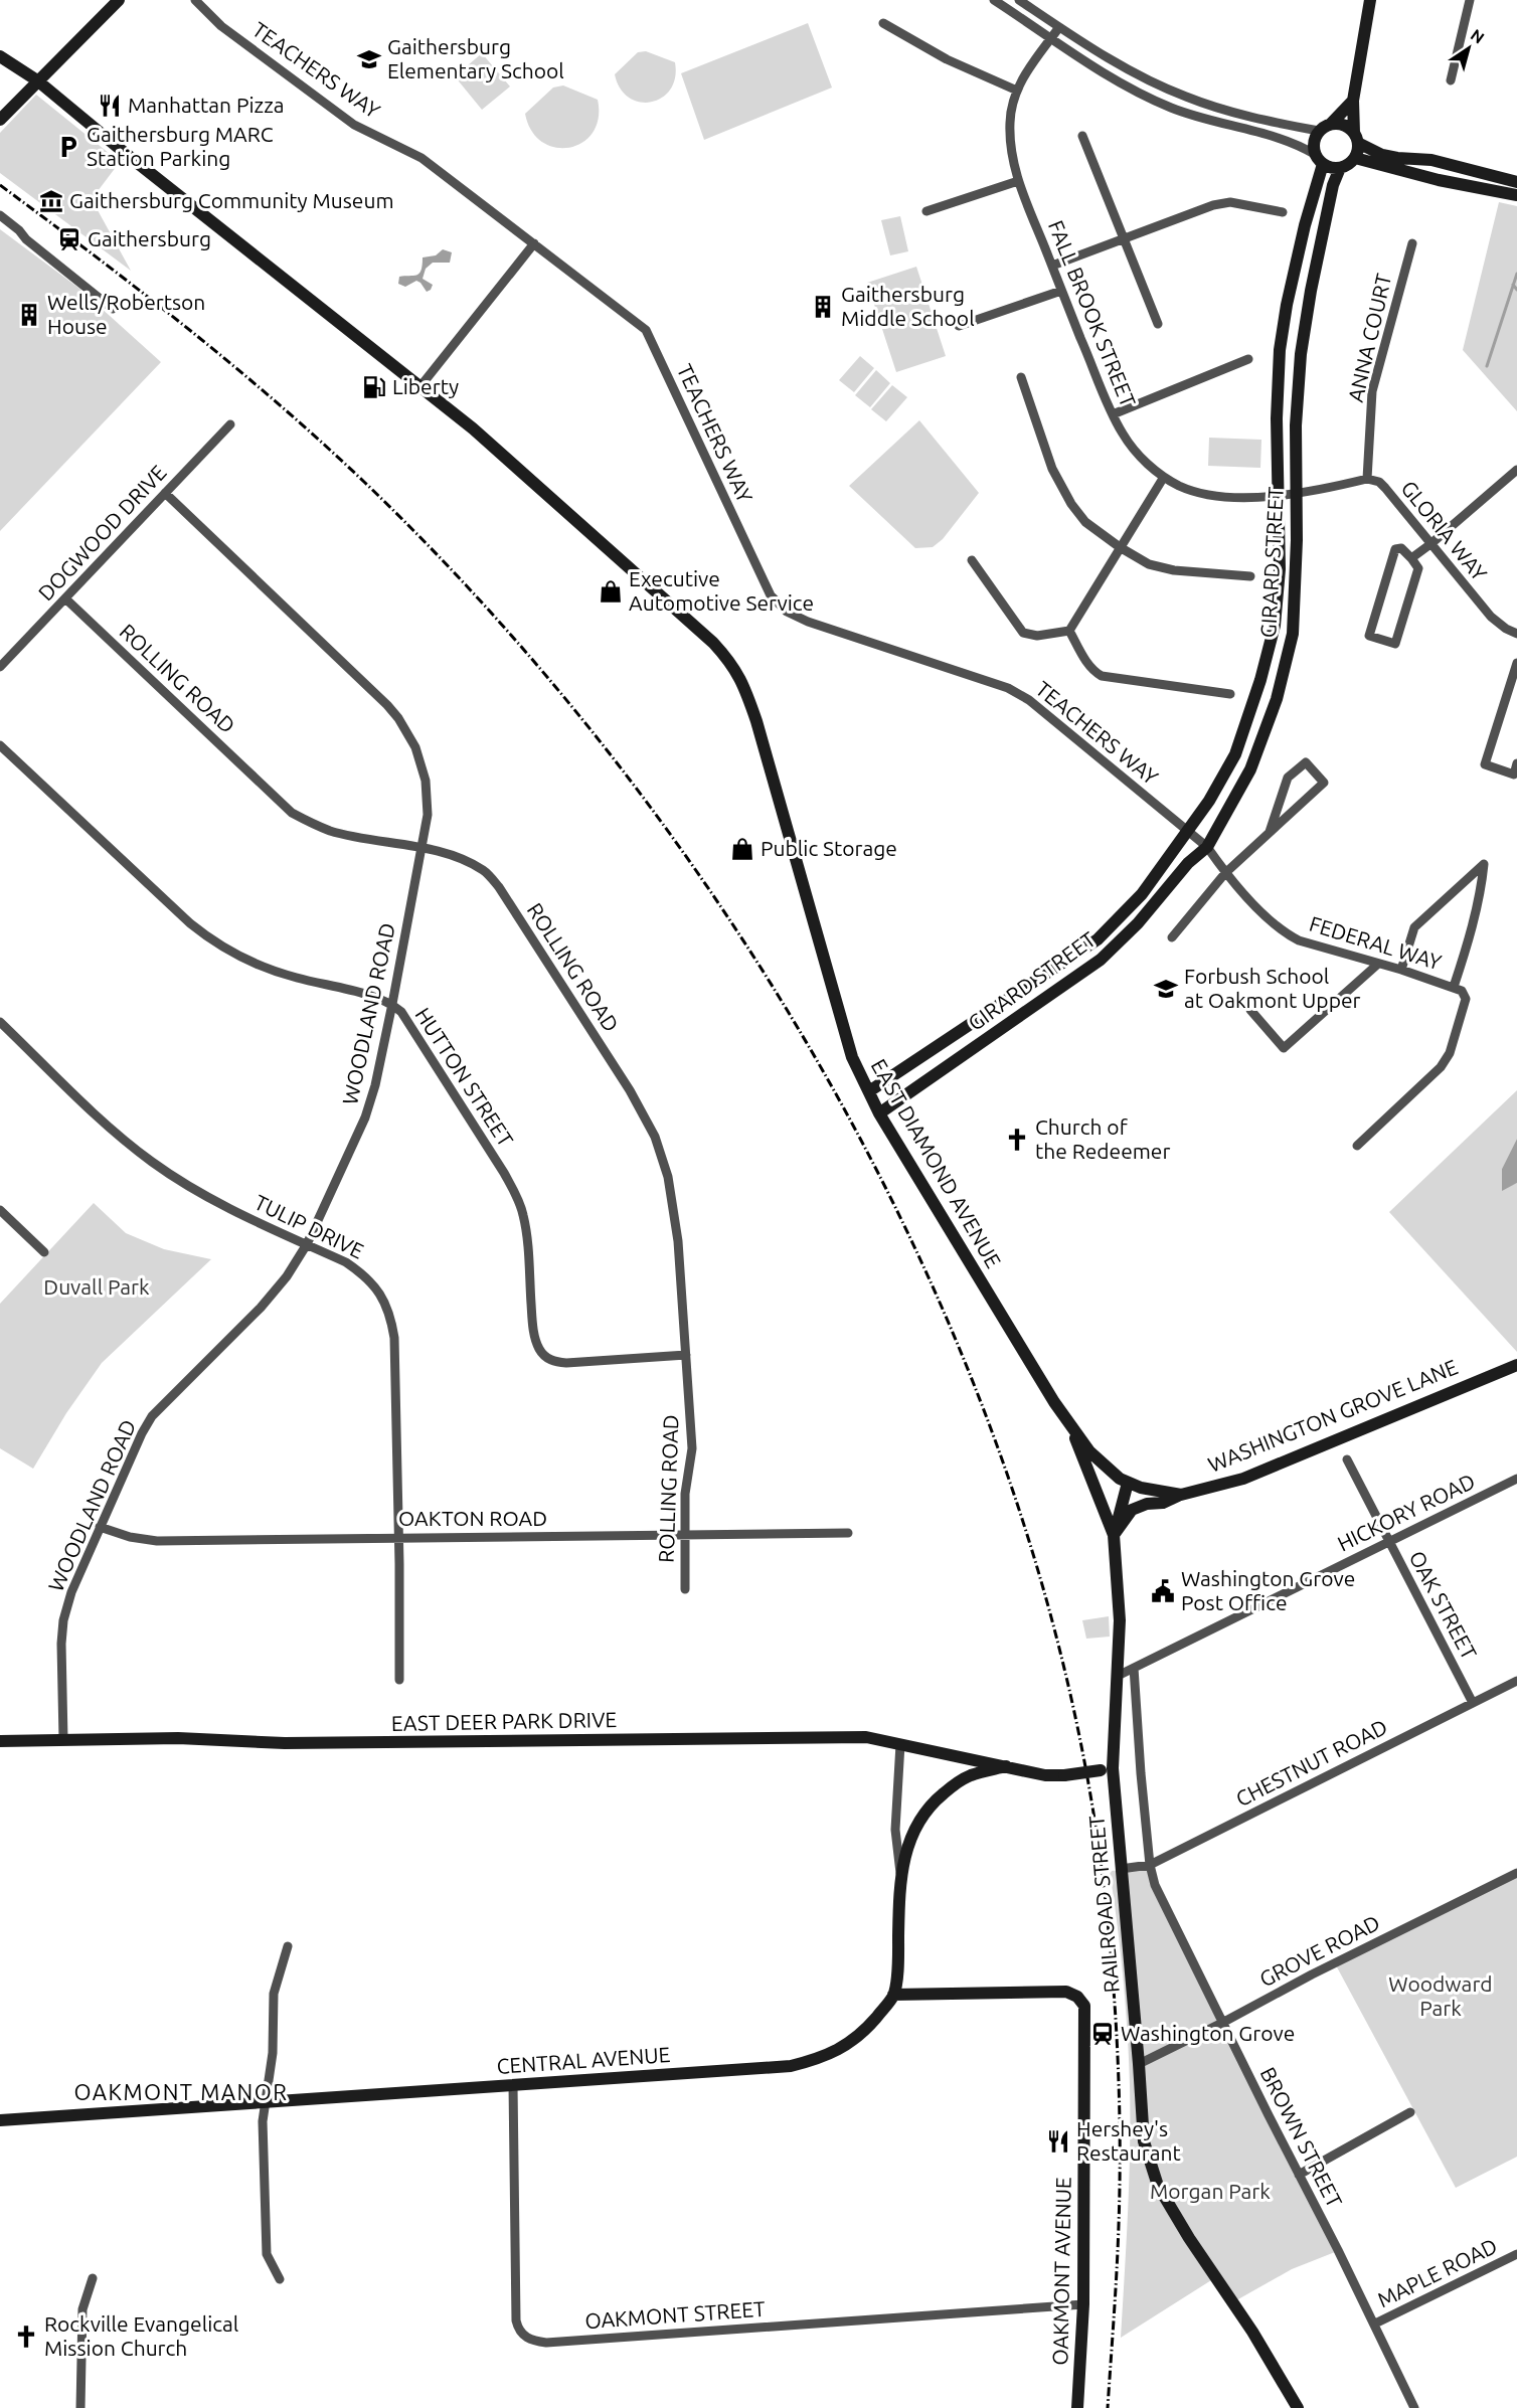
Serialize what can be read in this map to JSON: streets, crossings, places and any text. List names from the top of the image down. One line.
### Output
{"streets":{"street":["TEACHERS WAY","FALL BROOK STREET","ANNA COURT","GLORIA WAY","DOGWOOD DRIVE","GIRARD STREET","ROLLING ROAD","FEDERAL WAY","WOODLAND ROAD","HUTTON STREET","EAST DIAMOND AVENUE","TULIP DRIVE","WASHINGTON GROVE LANE","HICKORY ROAD","OAKTON ROAD","OAK STREET","EAST DEER PARK DRIVE","CHESTNUT ROAD","RAILROAD STREET","GROVE ROAD","CENTRAL AVENUE","BROWN STREET","OAKMONT AVENUE","MAPLE ROAD","OAKMONT STREET"]},"crossings":[["TEACHERS WAY","GIRARD STREET"],["TEACHERS WAY","FEDERAL WAY"],["FALL BROOK STREET","GLORIA WAY"],["FALL BROOK STREET","GIRARD STREET"],["ANNA COURT","GLORIA WAY"],["GLORIA WAY","GIRARD STREET"],["DOGWOOD DRIVE","ROLLING ROAD"],["DOGWOOD DRIVE","WOODLAND ROAD"],["GIRARD STREET","FEDERAL WAY"],["GIRARD STREET","EAST DIAMOND AVENUE"],["ROLLING ROAD","WOODLAND ROAD"],["ROLLING ROAD","HUTTON STREET"],["ROLLING ROAD","OAKTON ROAD"],["WOODLAND ROAD","HUTTON STREET"],["WOODLAND ROAD","TULIP DRIVE"],["WOODLAND ROAD","OAKTON ROAD"],["WOODLAND ROAD","EAST DEER PARK DRIVE"],["EAST DIAMOND AVENUE","WASHINGTON GROVE LANE"],["EAST DIAMOND AVENUE","RAILROAD STREET"],["TULIP DRIVE","OAKTON ROAD"],["WASHINGTON GROVE LANE","RAILROAD STREET"],["HICKORY ROAD","OAK STREET"],["HICKORY ROAD","RAILROAD STREET"],["HICKORY ROAD","BROWN STREET"],["OAK STREET","CHESTNUT ROAD"],["EAST DEER PARK DRIVE","RAILROAD STREET"],["EAST DEER PARK DRIVE","CENTRAL AVENUE"],["CHESTNUT ROAD","RAILROAD STREET"],["CHESTNUT ROAD","BROWN STREET"],["RAILROAD STREET","GROVE ROAD"],["GROVE ROAD","BROWN STREET"],["CENTRAL AVENUE","OAKMONT AVENUE"],["CENTRAL AVENUE","OAKMONT STREET"],["BROWN STREET","MAPLE ROAD"],["OAKMONT AVENUE","OAKMONT STREET"]],"districts":["OAKMONT MANOR"],"parks":["Duvall Park","Woodward Park","Morgan Park"],"places":{"school or university":["Gaithersburg Elementary School","Forbush School at Oakmont Upper"],"restaurant":["Manhattan Pizza","Hershey's Restaurant"],"parking":["Gaithersburg MARC Station Parking"],"museum":["Gaithersburg Community Museum"],"station":["Gaithersburg","Washington Grove"],"building":["Gaithersburg Middle School","Wells/Robertson House"],"fuel station":["Liberty"],"shop":["Executive Automotive Service","Public Storage"],"church":["Church of the Redeemer","Rockville Evangelical Mission Church"],"public building":["Washington Grove Post Office"]},"north":"top right"}
